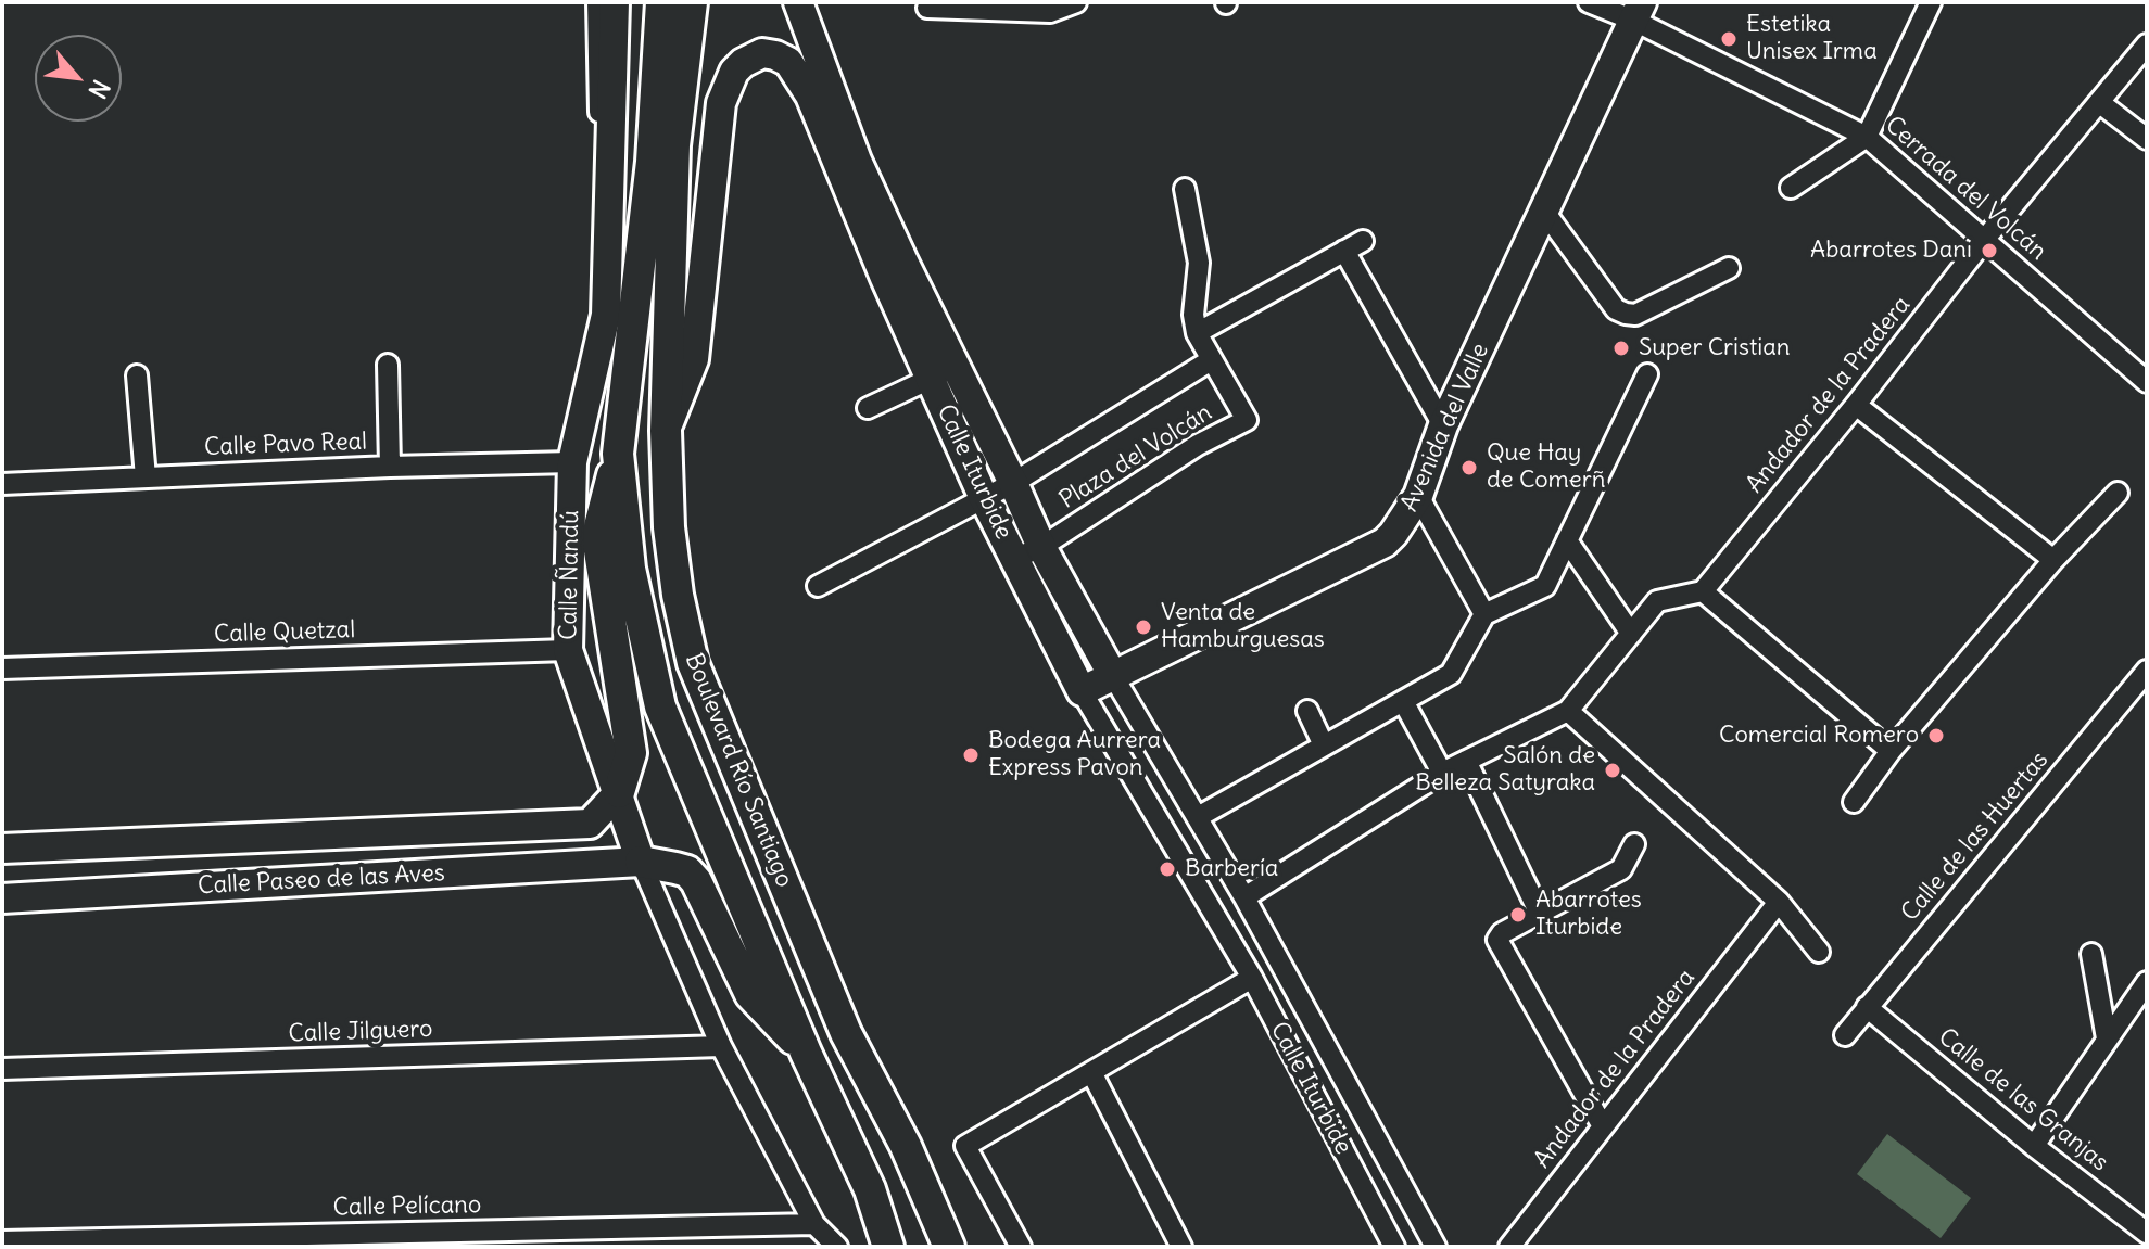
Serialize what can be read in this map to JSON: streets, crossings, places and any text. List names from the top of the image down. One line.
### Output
{"streets":{"main road":["Boulevard Río Santiago"],"street":["Cerrada del Volcán","Andador de la Pradera","Avenida del Valle","Calle Pavo Real","Plaza del Volcán","Calle Iturbide","Calle Ñandú","Calle Quetzal","Calle de las Huertas","Calle Paseo de las Aves","Calle Jilguero","Calle de las Granjas","Calle Pelícano"]},"crossings":[["Cerrada del Volcán","Andador de la Pradera"],["Cerrada del Volcán","Avenida del Valle"],["Avenida del Valle","Calle Iturbide"],["Calle Pavo Real","Calle Ñandú"],["Plaza del Volcán","Calle Iturbide"],["Calle Iturbide","Boulevard Río Santiago"],["Calle Ñandú","Calle Quetzal"],["Calle Ñandú","Calle Paseo de las Aves"],["Calle Ñandú","Calle Jilguero"],["Calle Ñandú","Calle Pelícano"],["Calle de las Huertas","Calle de las Granjas"]],"places":["Estetika Unisex Irma","Abarrotes Dani","Super Cristian","Que Hay de Comerñ","Venta de Hamburguesas","Comercial Romero","Bodega Aurrera Express Pavon","Salón de Belleza Satyraka","Barbería","Abarrotes Iturbide"],"north":"bottom right"}
